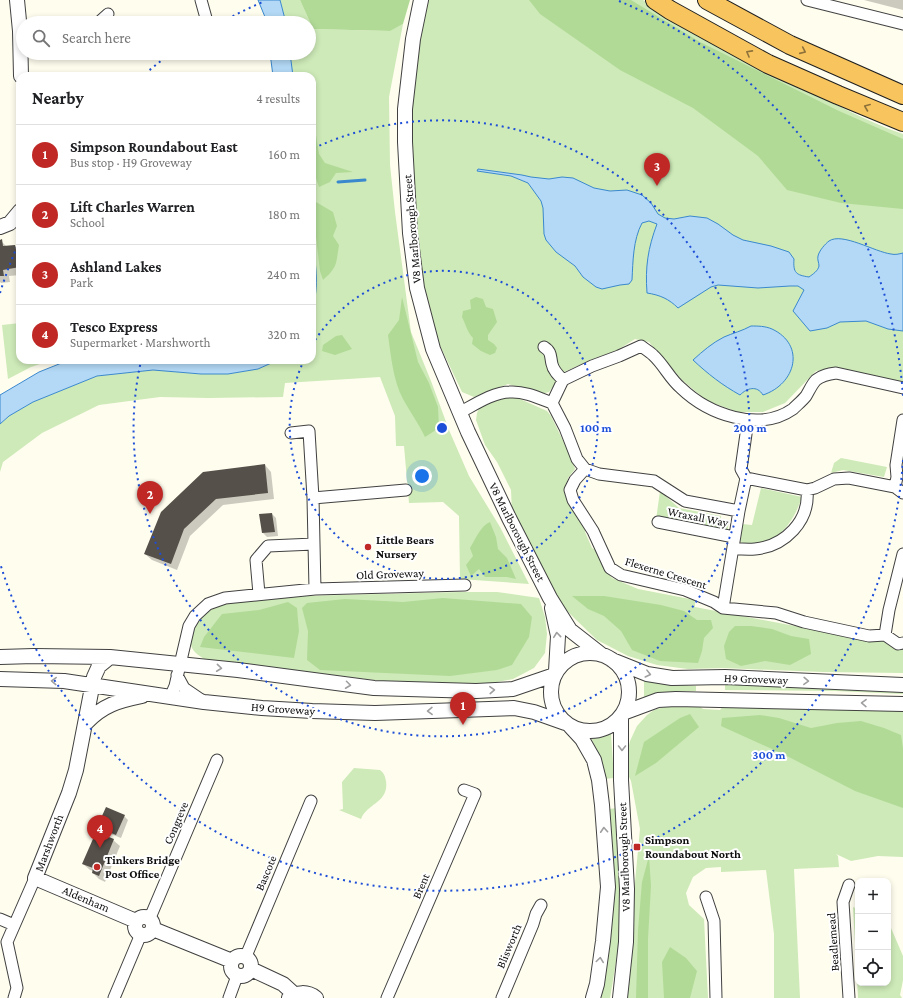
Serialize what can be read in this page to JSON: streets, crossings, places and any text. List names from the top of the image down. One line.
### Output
{"streets":{"street":["V8 Marlborough Street","Wraxall Way","Flexerne Crescent","Old Groveway","H9 Groveway","Congreve","Marshworth","Bascote","Brent","Aldenham","Beadlemead","Blisworth"]},"crossings":[["V8 Marlborough Street","H9 Groveway"],["Wraxall Way","Flexerne Crescent"],["Old Groveway","H9 Groveway"],["Congreve","Aldenham"],["Marshworth","Aldenham"],["Bascote","Aldenham"]],"places":{"other":["Little Bears Nursery","Tinkers Bridge Post Office"],"transit":["Simpson Roundabout North"]},"page":{"search":"Search here","heading":["Nearby","4 results"],"list":[{"mark":"1","name":"Simpson Roundabout East","note":"Bus stop · H9 Groveway","value":"160 m"},{"mark":"2","name":"Lift Charles Warren","note":"School","value":"180 m"},{"mark":"3","name":"Ashland Lakes","note":"Park","value":"240 m"},{"mark":"4","name":"Tesco Express","note":"Supermarket · Marshworth","value":"320 m"}],"pins":["3","2","1","4"],"map_buttons":["+","−"]},"rings":["100 m","200 m","300 m"]}
